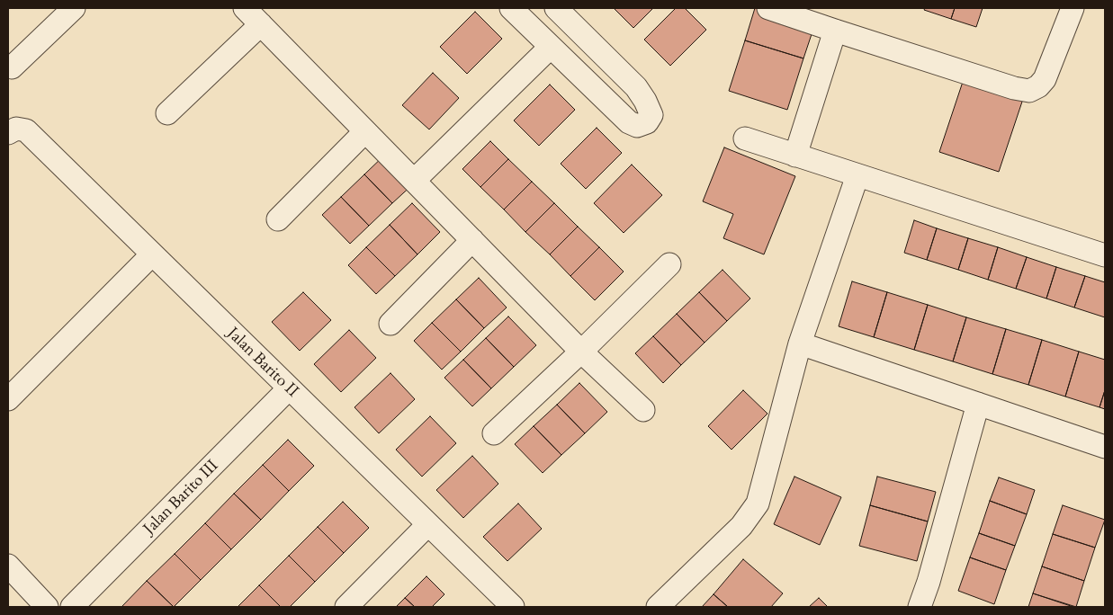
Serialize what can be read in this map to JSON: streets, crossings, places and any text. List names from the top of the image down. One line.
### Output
{"streets":{"street":["Jalan Barito II","Jalan Barito III"]},"crossings":[["Jalan Barito II","Jalan Barito III"]]}
